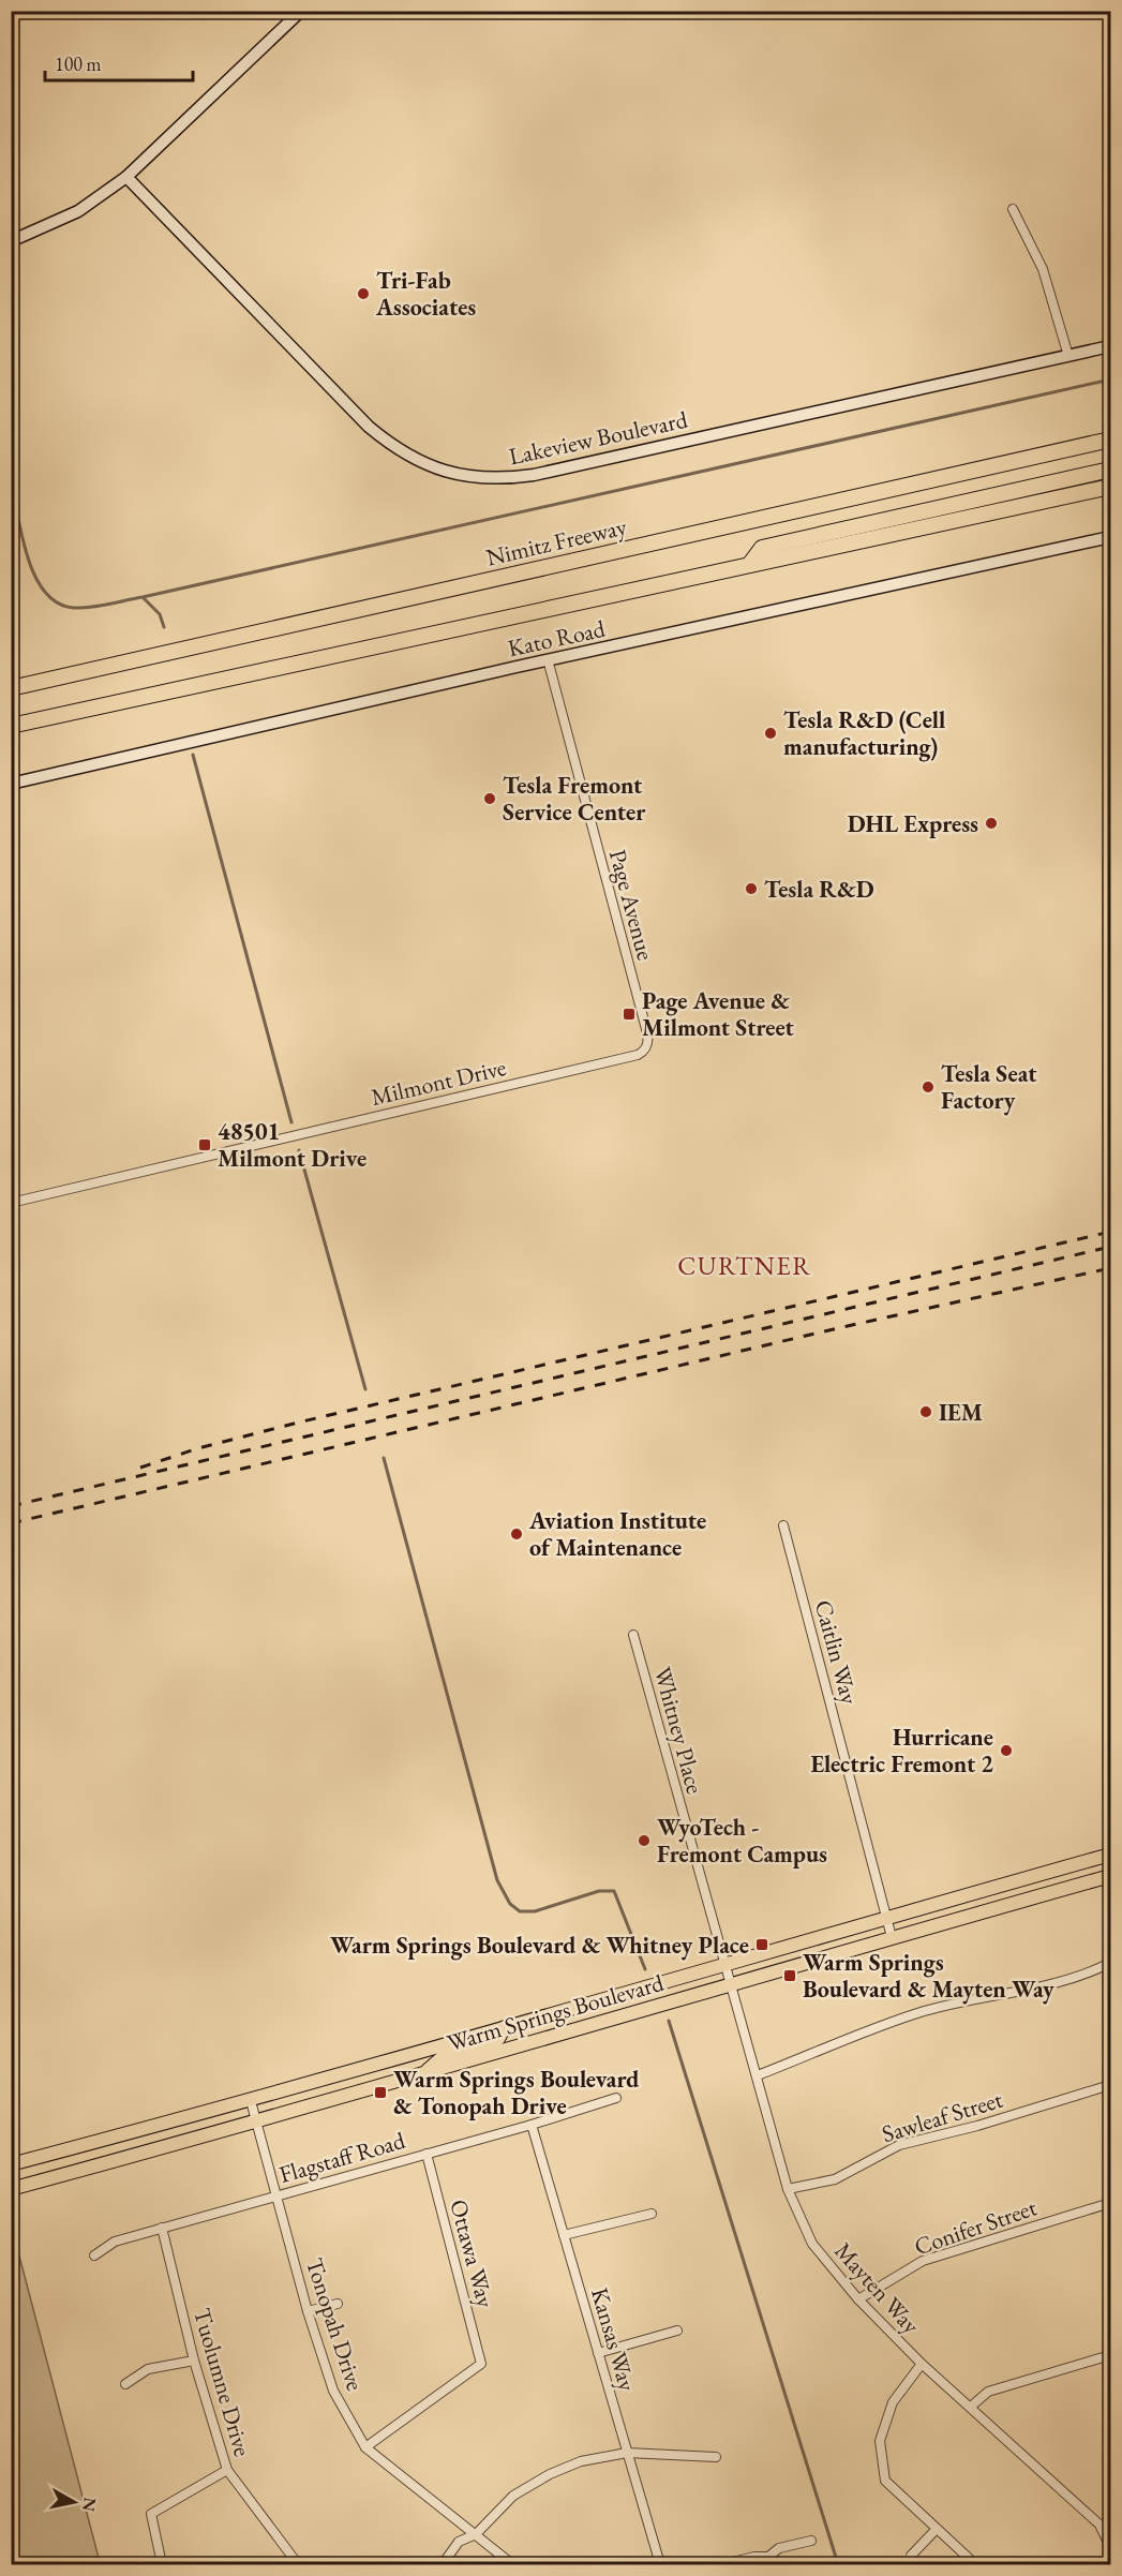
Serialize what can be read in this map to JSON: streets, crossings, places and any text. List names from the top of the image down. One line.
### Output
{"streets":{"highway":["Nimitz Freeway"],"main road":["Warm Springs Boulevard"],"street":["Lakeview Boulevard","Kato Road","Page Avenue","Milmont Drive","Caitlin Way","Whitney Place","Sawleaf Street","Flagstaff Road","Conifer Street","Ottawa Way","Mayten Way","Tonopah Drive","Kansas Way","Tuolumne Drive"]},"crossings":[["Kato Road","Page Avenue"],["Page Avenue","Milmont Drive"],["Caitlin Way","Warm Springs Boulevard"],["Whitney Place","Warm Springs Boulevard"],["Whitney Place","Mayten Way"],["Warm Springs Boulevard","Mayten Way"],["Warm Springs Boulevard","Tonopah Drive"],["Sawleaf Street","Mayten Way"],["Flagstaff Road","Ottawa Way"],["Flagstaff Road","Tonopah Drive"],["Flagstaff Road","Kansas Way"],["Flagstaff Road","Tuolumne Drive"],["Conifer Street","Mayten Way"],["Ottawa Way","Tonopah Drive"]],"districts":["CURTNER"],"places":{"other":["Tri-Fab Associates","Tesla R&D (Cell manufacturing)","Tesla Fremont Service Center","DHL Express","Tesla R&D","Tesla Seat Factory","IEM","Aviation Institute of Maintenance","Hurricane Electric Fremont 2","WyoTech - Fremont Campus"],"transit":["Page Avenue & Milmont Street","48501 Milmont Drive","Warm Springs Boulevard & Whitney Place","Warm Springs Boulevard & Mayten Way","Warm Springs Boulevard & Tonopah Drive"]},"scale_bar":"100 m","north":"right"}
